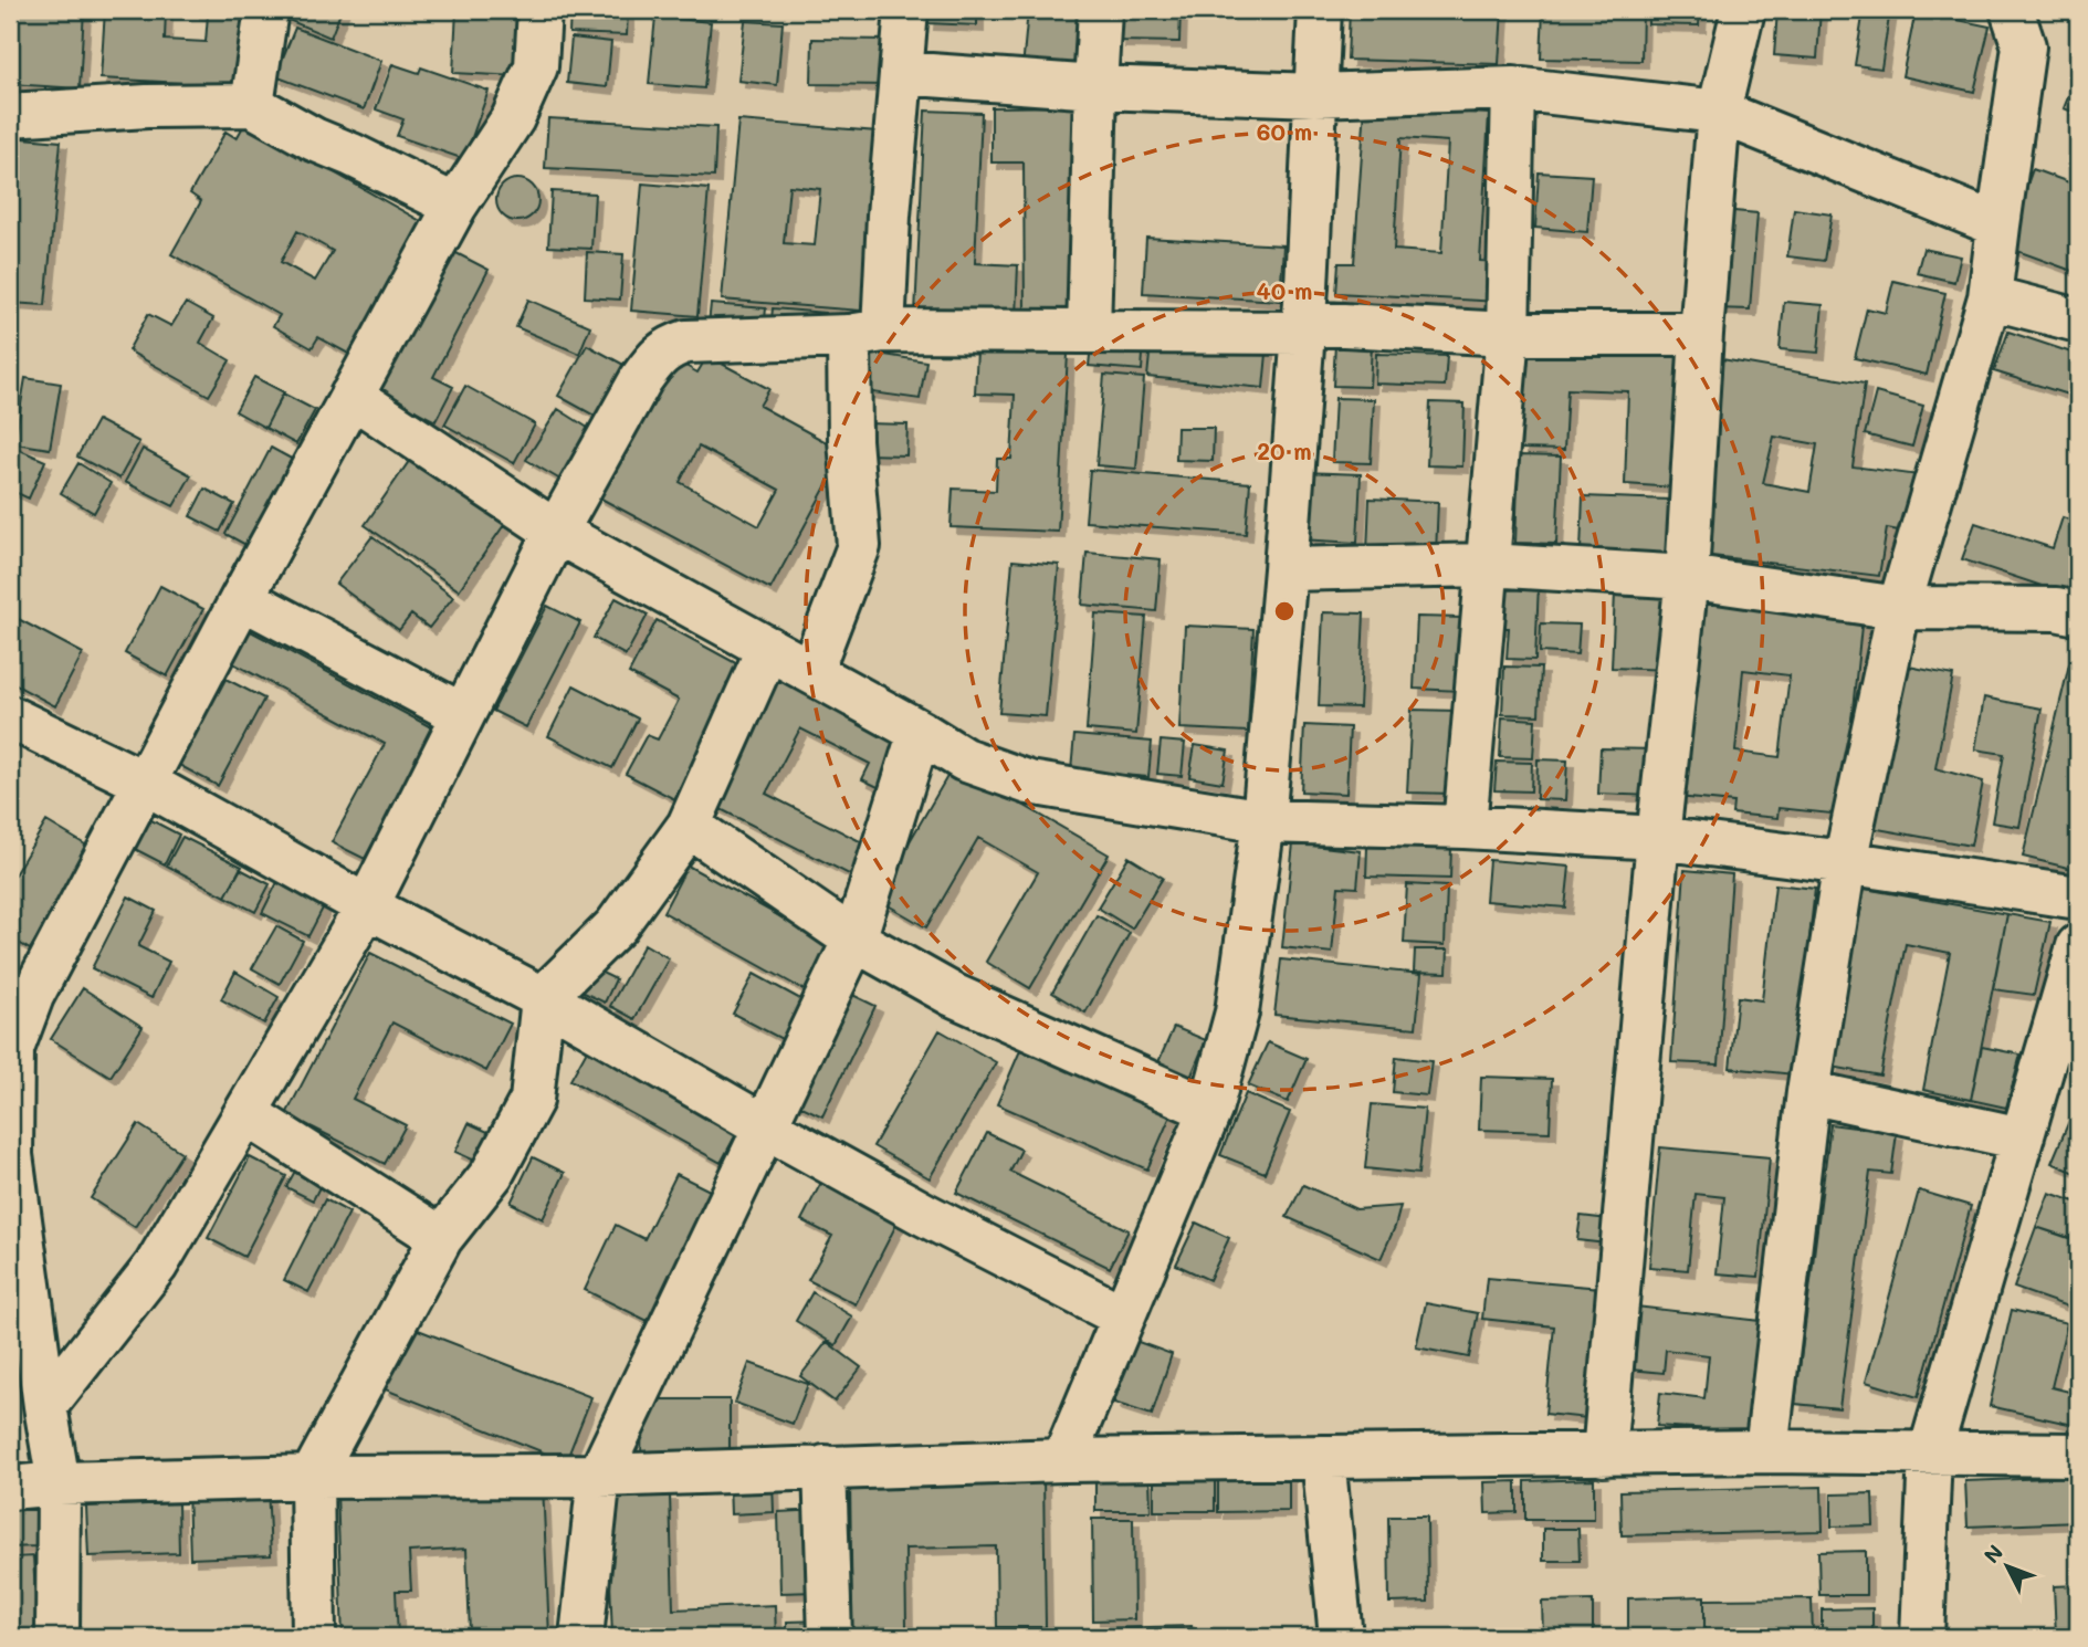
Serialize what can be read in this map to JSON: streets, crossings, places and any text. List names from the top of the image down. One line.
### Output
{"north":"top left","rings":["60 m","40 m","20 m"]}
